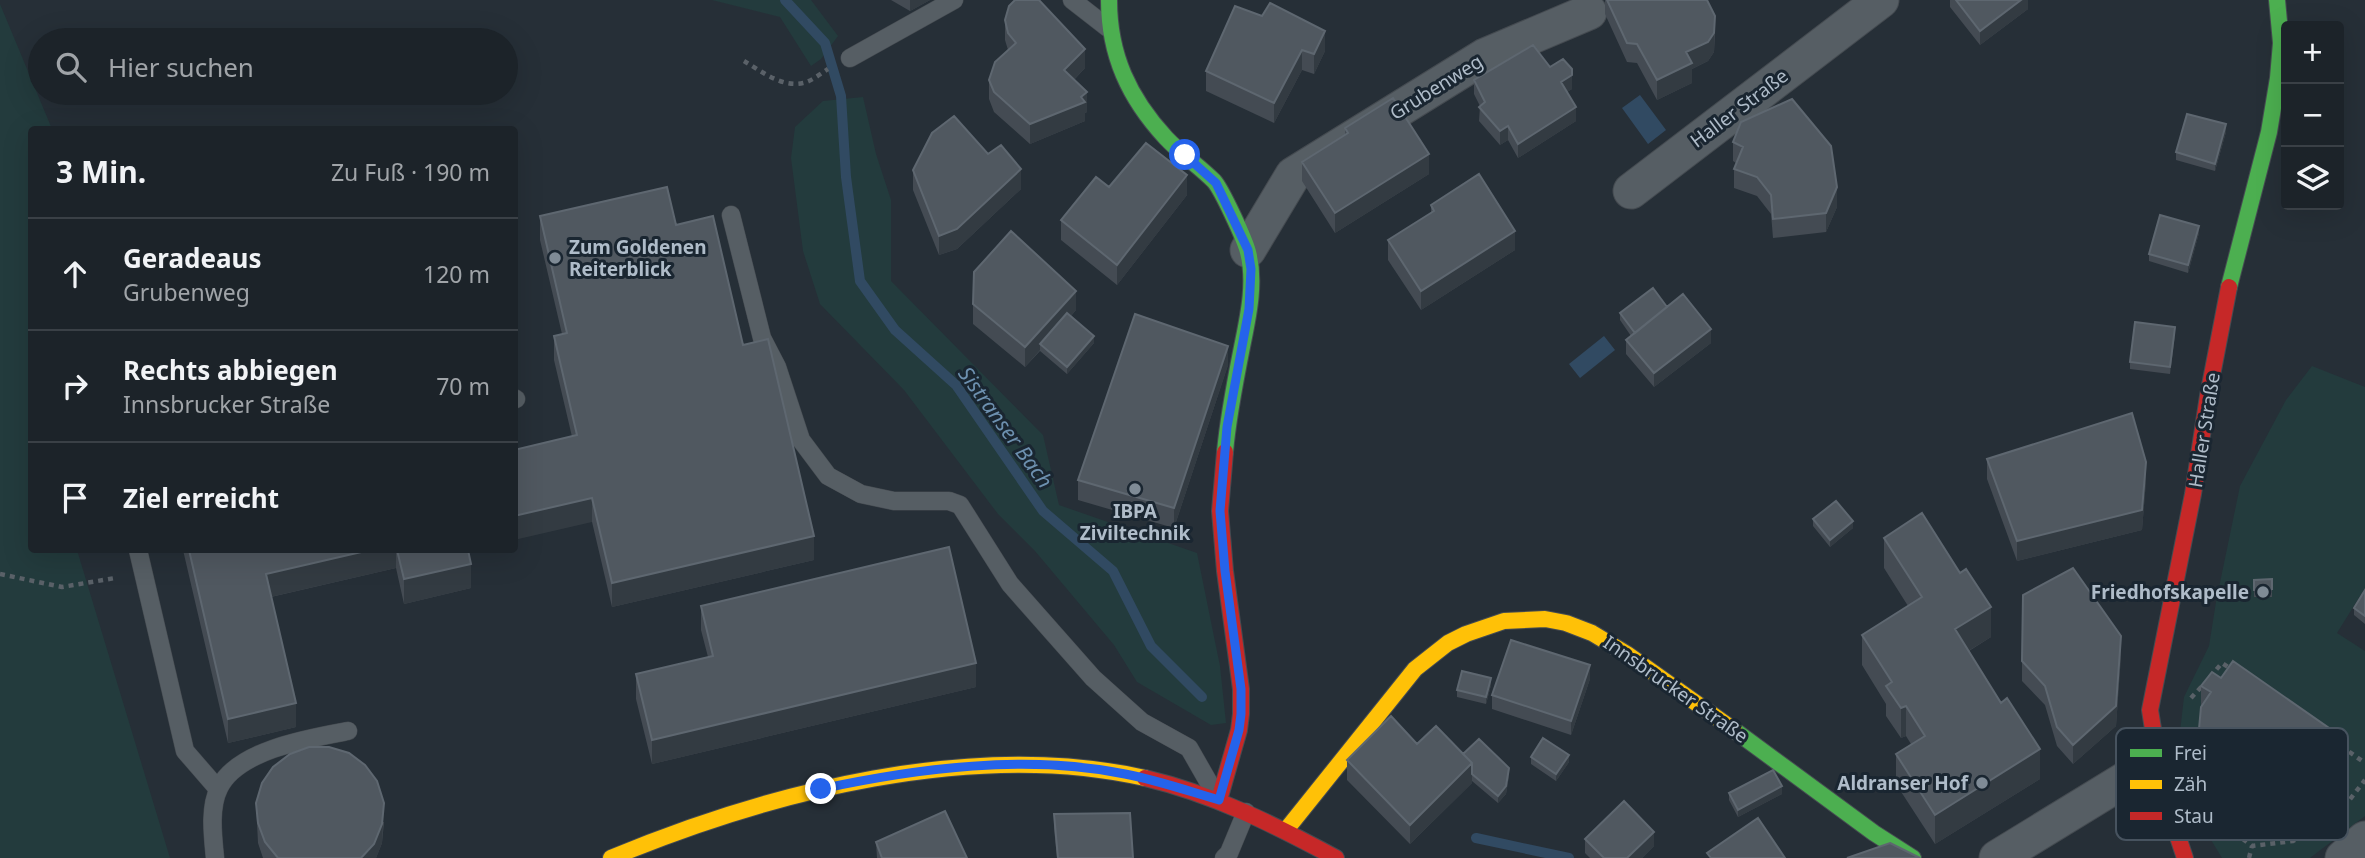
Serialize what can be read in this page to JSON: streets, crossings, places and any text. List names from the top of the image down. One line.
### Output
{"streets":{"street":["Grubenweg","Haller Straße","Innsbrucker Straße"]},"water":["Sistranser Bach"],"places":["Zum Goldenen Reiterblick","IBPA Ziviltechnik","Friedhofskapelle","Aldranser Hof"],"legend":["Frei","Zäh","Stau"],"page":{"map_buttons":["+","−"],"search":"Hier suchen","heading":["3 Min.","Zu Fuß · 190 m"],"list":[["Geradeaus","Grubenweg","120 m"],["Rechts abbiegen","Innsbrucker Straße","70 m"],"Ziel erreicht"]}}
